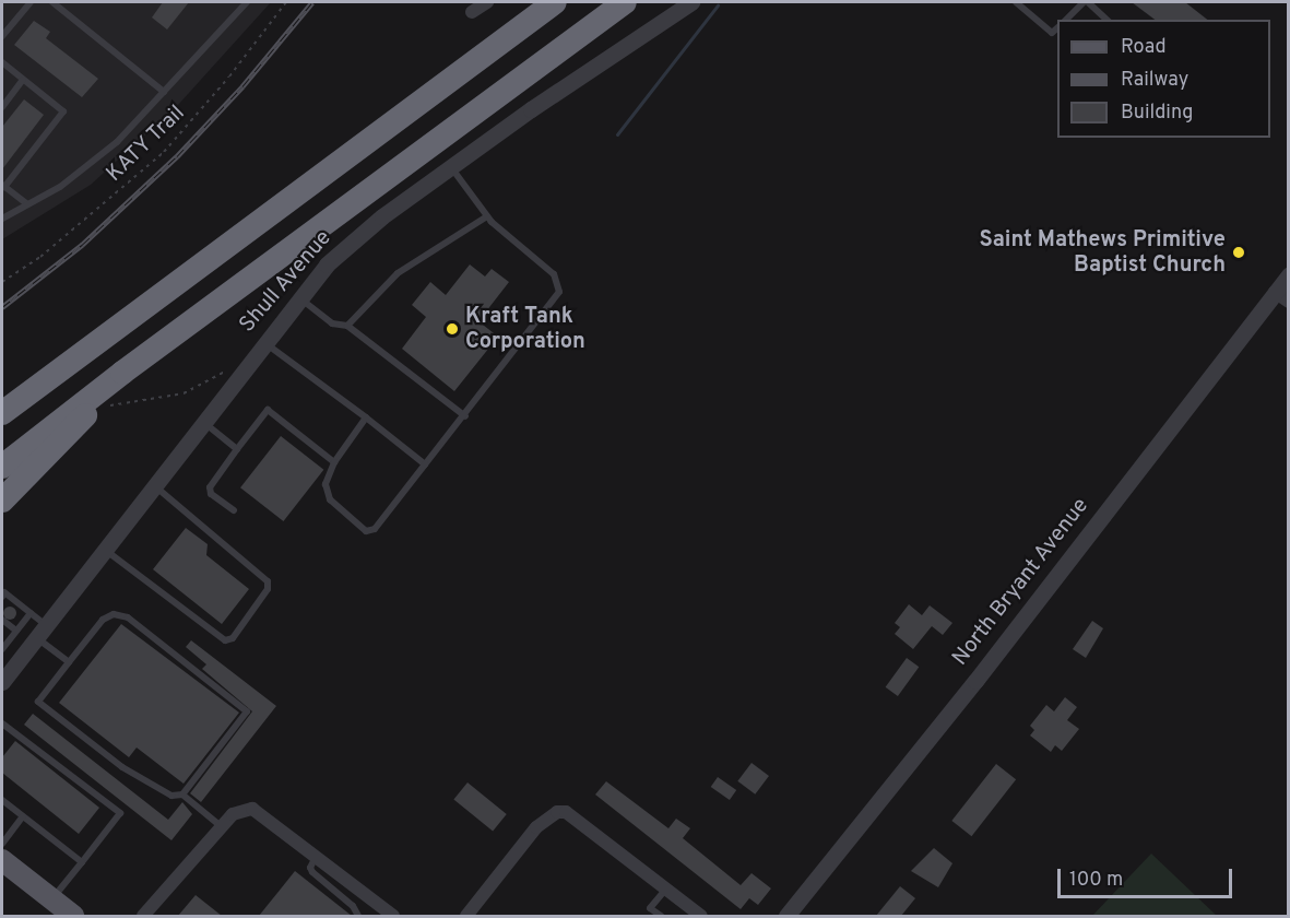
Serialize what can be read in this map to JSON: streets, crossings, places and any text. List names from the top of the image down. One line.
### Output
{"streets":{"street":["Shull Avenue","North Bryant Avenue"],"path":["KATY Trail"]},"places":["Saint Mathews Primitive Baptist Church","Kraft Tank Corporation"],"legend":["Road","Railway","Building"],"scale_bar":"100 m"}
